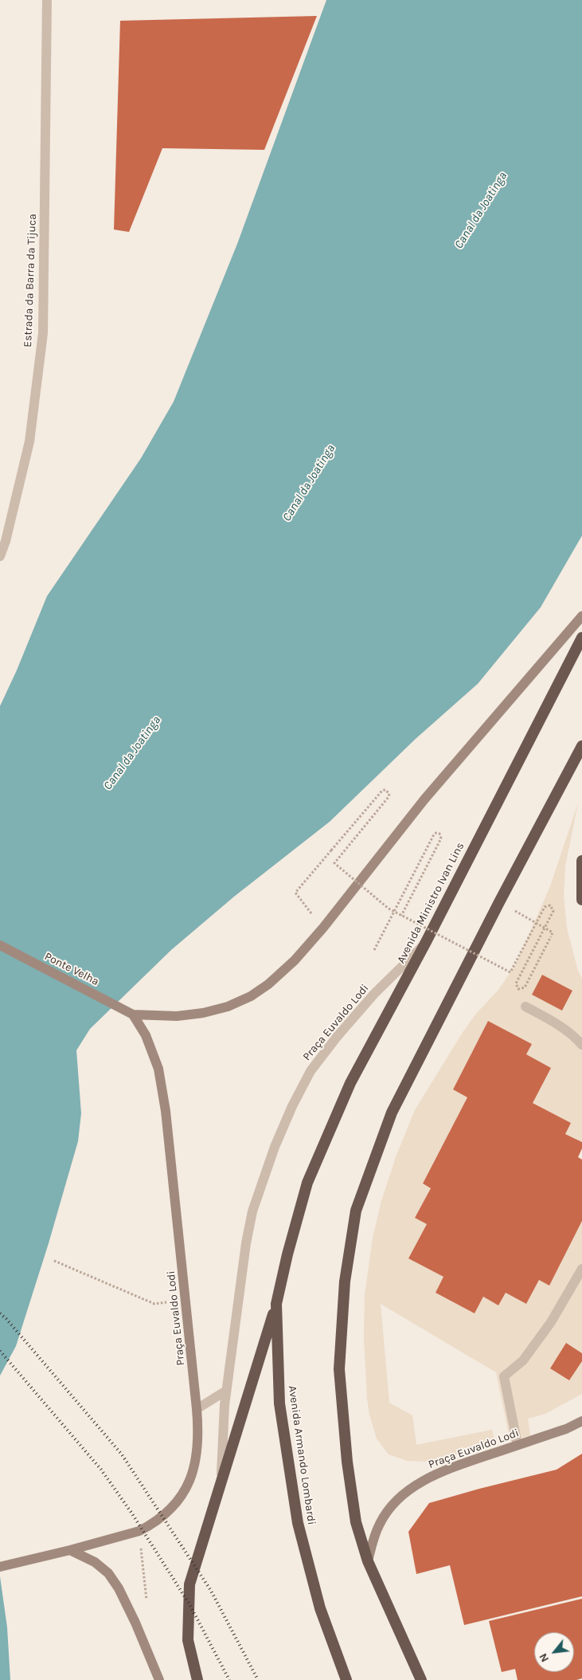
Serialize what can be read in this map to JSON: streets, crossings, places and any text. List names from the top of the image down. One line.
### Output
{"streets":{"highway":["Avenida Ministro Ivan Lins","Avenida Armando Lombardi"],"main road":["Ponte Velha","Praça Euvaldo Lodi"],"street":["Estrada da Barra da Tijuca"]},"crossings":[["Avenida Ministro Ivan Lins","Praça Euvaldo Lodi"],["Avenida Ministro Ivan Lins","Avenida Armando Lombardi"],["Ponte Velha","Praça Euvaldo Lodi"]],"water":["Canal da Joatinga"],"north":"bottom left"}
